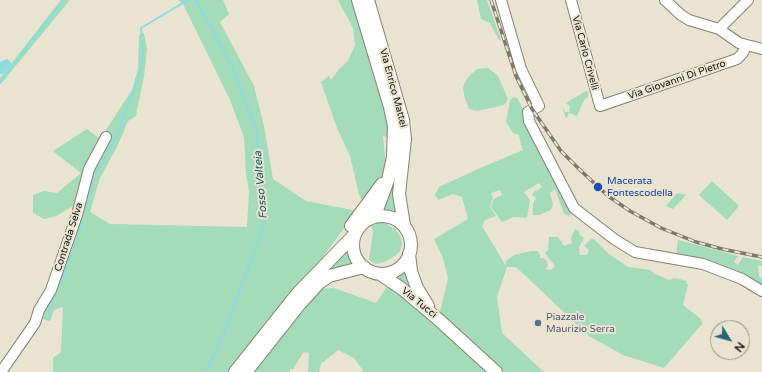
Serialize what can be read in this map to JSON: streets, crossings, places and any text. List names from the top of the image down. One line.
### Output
{"streets":{"main road":["Via Enrico Mattei","Via Tucci"],"street":["Via Carlo Crivelli","Via Giovanni Di Pietro","Contrada Selva"]},"crossings":[["Via Carlo Crivelli","Via Giovanni Di Pietro"],["Via Enrico Mattei","Via Tucci"]],"water":["Fosso Valteia"],"places":["Macerata Fontescodella","Piazzale Maurizio Serra"],"north":"bottom right"}
